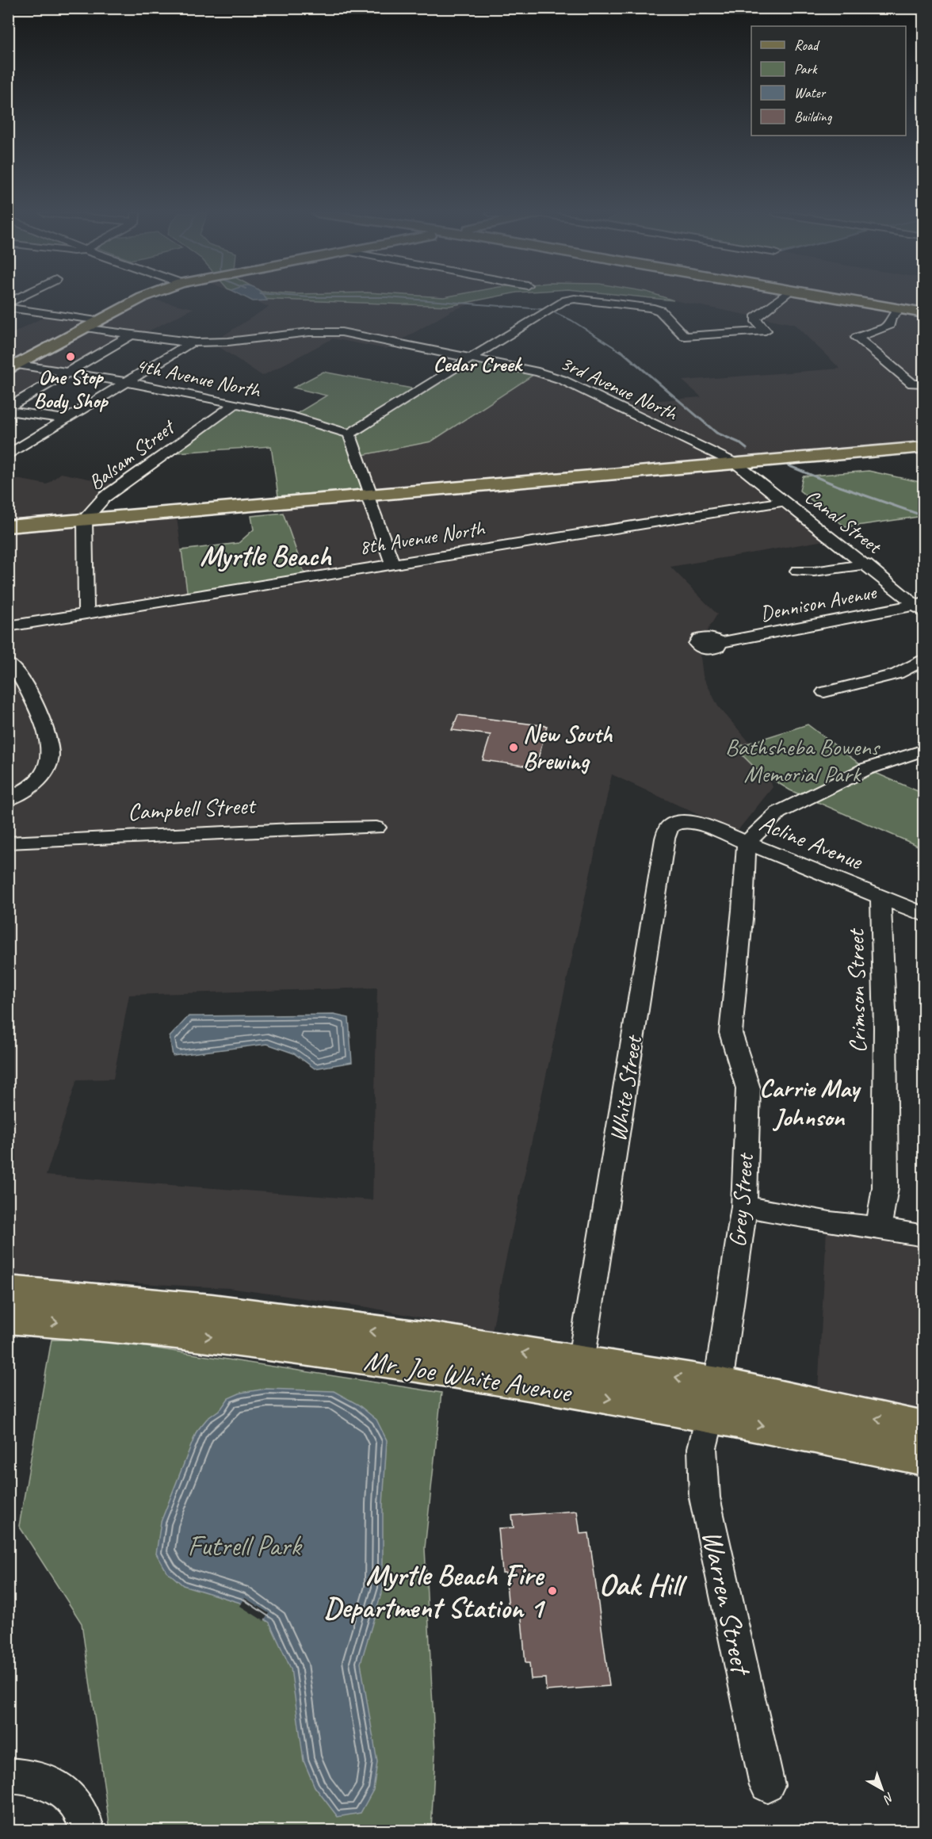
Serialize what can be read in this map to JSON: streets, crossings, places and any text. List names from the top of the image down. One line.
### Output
{"streets":{"main road":["Mr. Joe White Avenue"],"street":["4th Avenue North","3rd Avenue North","Balsam Street","Canal Street","8th Avenue North","Dennison Avenue","Campbell Street","Acline Avenue","Crimson Street","White Street","Grey Street","Warren Street"]},"crossings":[["4th Avenue North","Balsam Street"],["3rd Avenue North","Canal Street"],["Balsam Street","8th Avenue North"],["Canal Street","8th Avenue North"],["Canal Street","Dennison Avenue"],["Acline Avenue","Crimson Street"],["Acline Avenue","White Street"],["Acline Avenue","Grey Street"],["White Street","Mr. Joe White Avenue"],["Grey Street","Mr. Joe White Avenue"],["Grey Street","Warren Street"],["Mr. Joe White Avenue","Warren Street"]],"districts":["Cedar Creek","Myrtle Beach","Carrie May Johnson","Oak Hill"],"parks":["Bathsheba Bowens Memorial Park","Futrell Park"],"places":["One Stop Body Shop","New South Brewing","Myrtle Beach Fire Department Station 1"],"legend":["Road","Park","Water","Building"],"north":"bottom right"}
